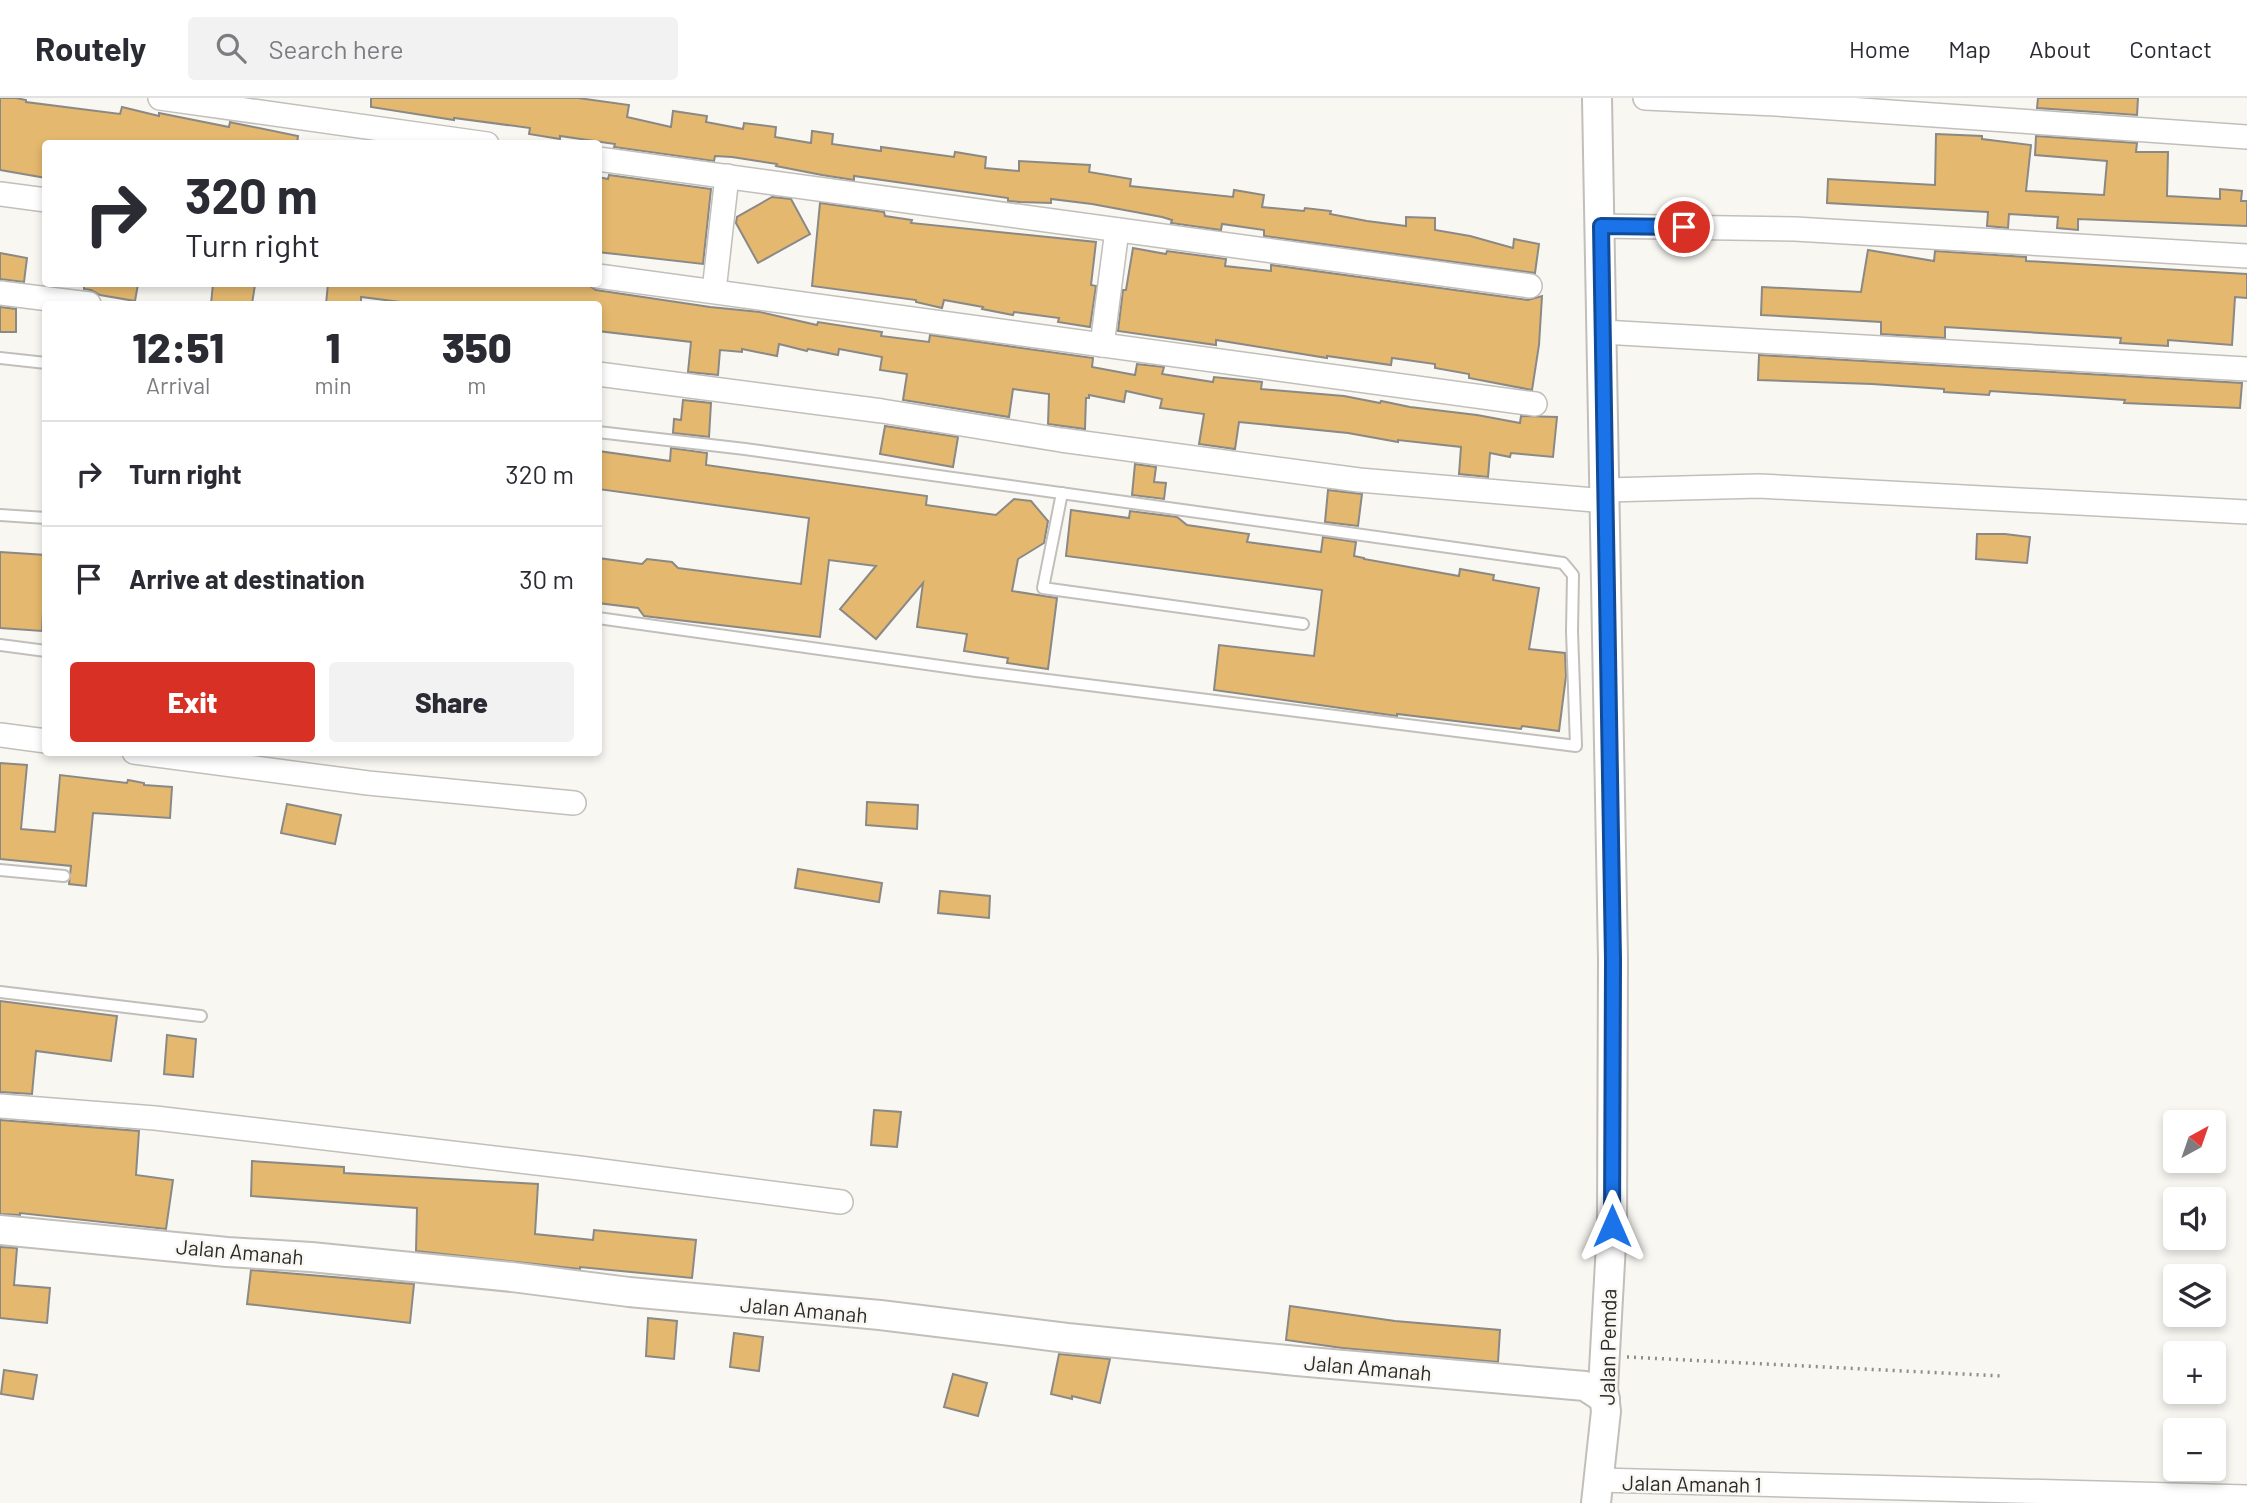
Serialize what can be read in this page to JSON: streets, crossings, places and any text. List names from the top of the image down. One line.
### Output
{"streets":{"street":["Jalan Amanah","Jalan Pemda","Jalan Amanah 1"]},"crossings":[["Jalan Amanah","Jalan Pemda"],["Jalan Pemda","Jalan Amanah 1"]],"north":"top right","page":{"header":"Routely","search":"Search here","nav":["Home","Map","About","Contact"],"turn":["320 m","Turn right"],"eta":["12:51","Arrival","1","min","350","m"],"list":[{"name":"Turn right","value":"320 m"},{"name":"Arrive at destination","value":"30 m"}],"buttons":["Exit","Share"],"map_buttons":["+","−"]}}
